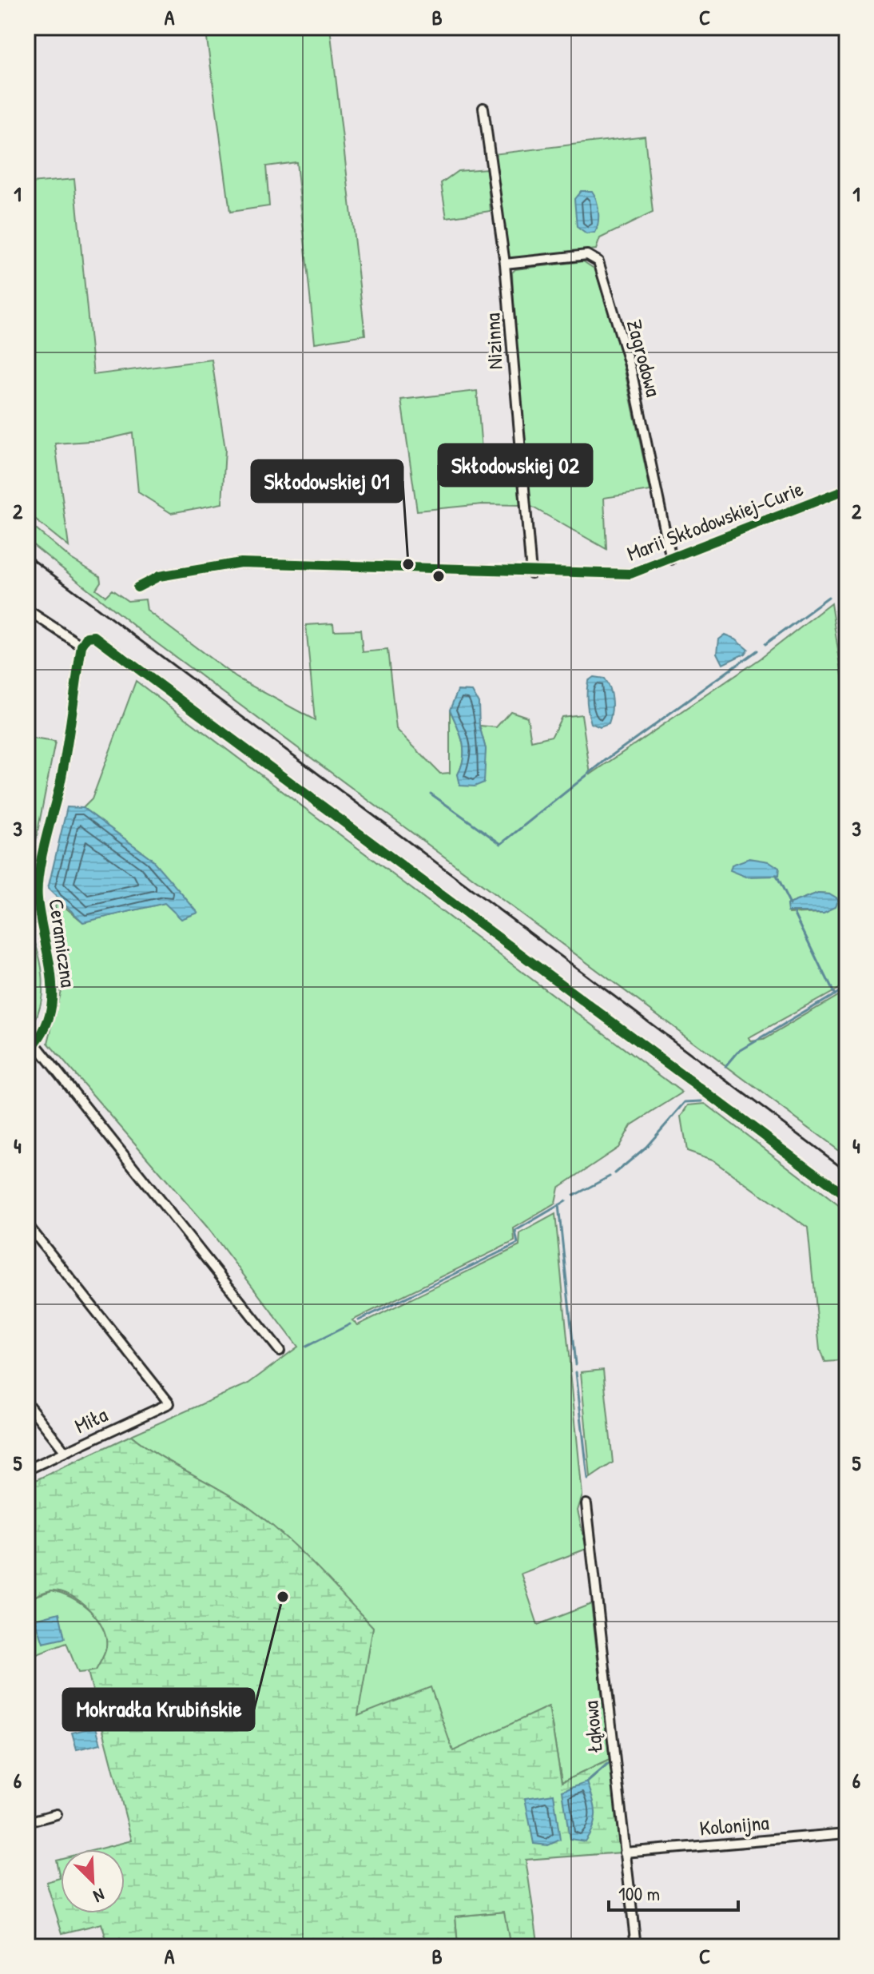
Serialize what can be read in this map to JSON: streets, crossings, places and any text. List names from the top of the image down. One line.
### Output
{"streets":{"street":["Nizinna","Zagrodowa","Marii Skłodowskiej-Curie","Ceramiczna","Miła","Łąkowa","Kolonijna"]},"crossings":[["Nizinna","Zagrodowa"],["Nizinna","Marii Skłodowskiej-Curie"],["Zagrodowa","Marii Skłodowskiej-Curie"],["Łąkowa","Kolonijna"]],"places":["Skłodowskiej 01","Skłodowskiej 02","Mokradła Krubińskie"],"scale_bar":"100 m","north":"bottom right","grid":{"columns":["A","B","C"],"rows":["1","2","3","4","5","6"]}}
